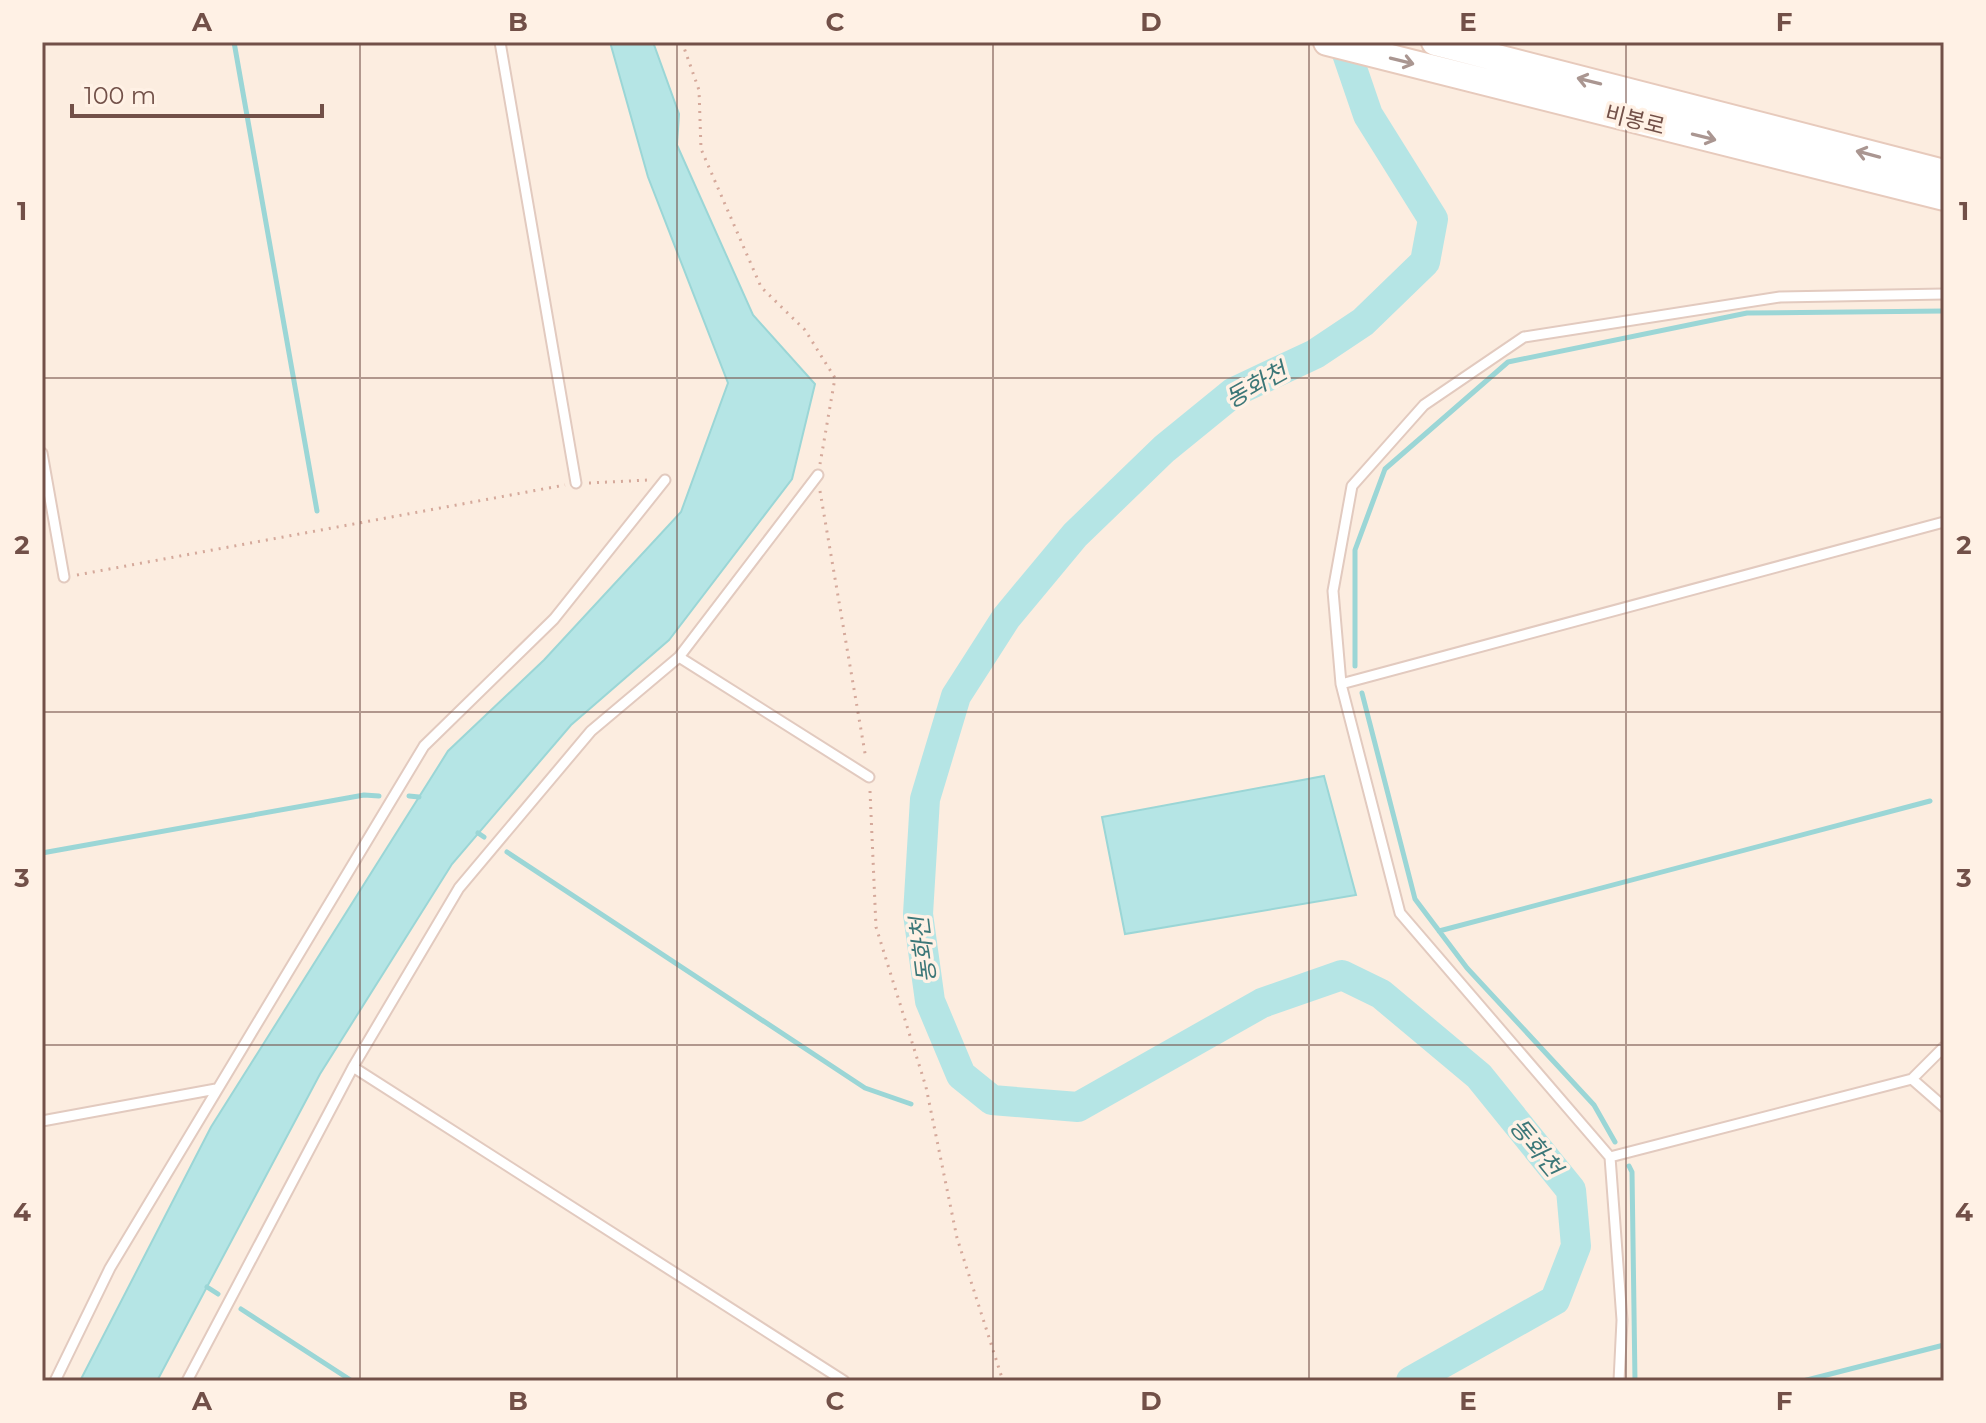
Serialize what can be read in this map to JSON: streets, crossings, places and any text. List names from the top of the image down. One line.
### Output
{"streets":{"street":["비봉로"]},"water":["동화천"],"scale_bar":"100 m","grid":{"columns":["A","B","C","D","E","F"],"rows":["1","2","3","4"]}}
